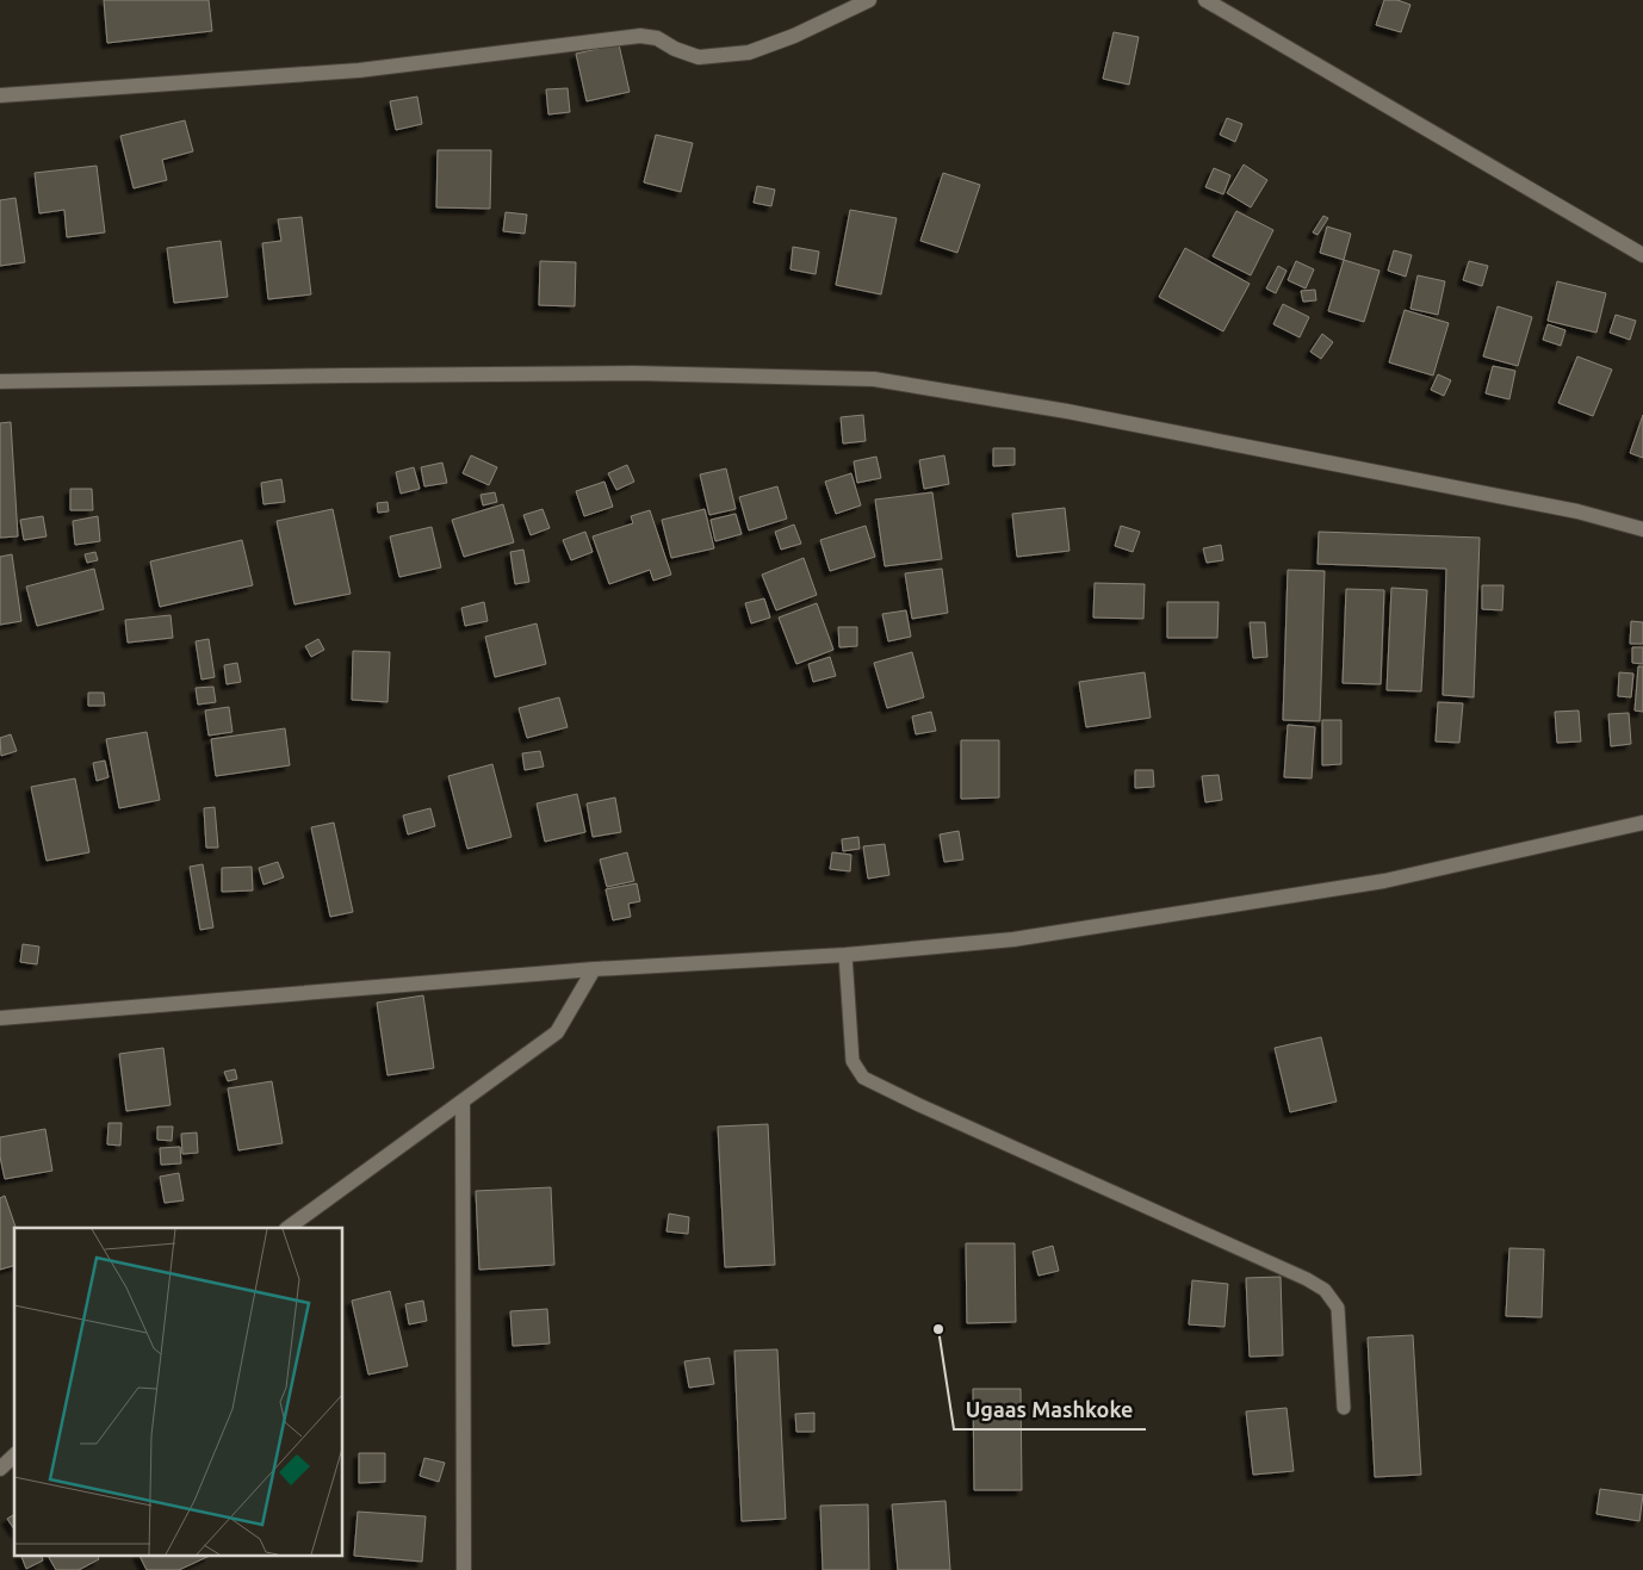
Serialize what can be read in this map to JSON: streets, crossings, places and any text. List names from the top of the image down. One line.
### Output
{"places":["Ugaas Mashkoke"]}
